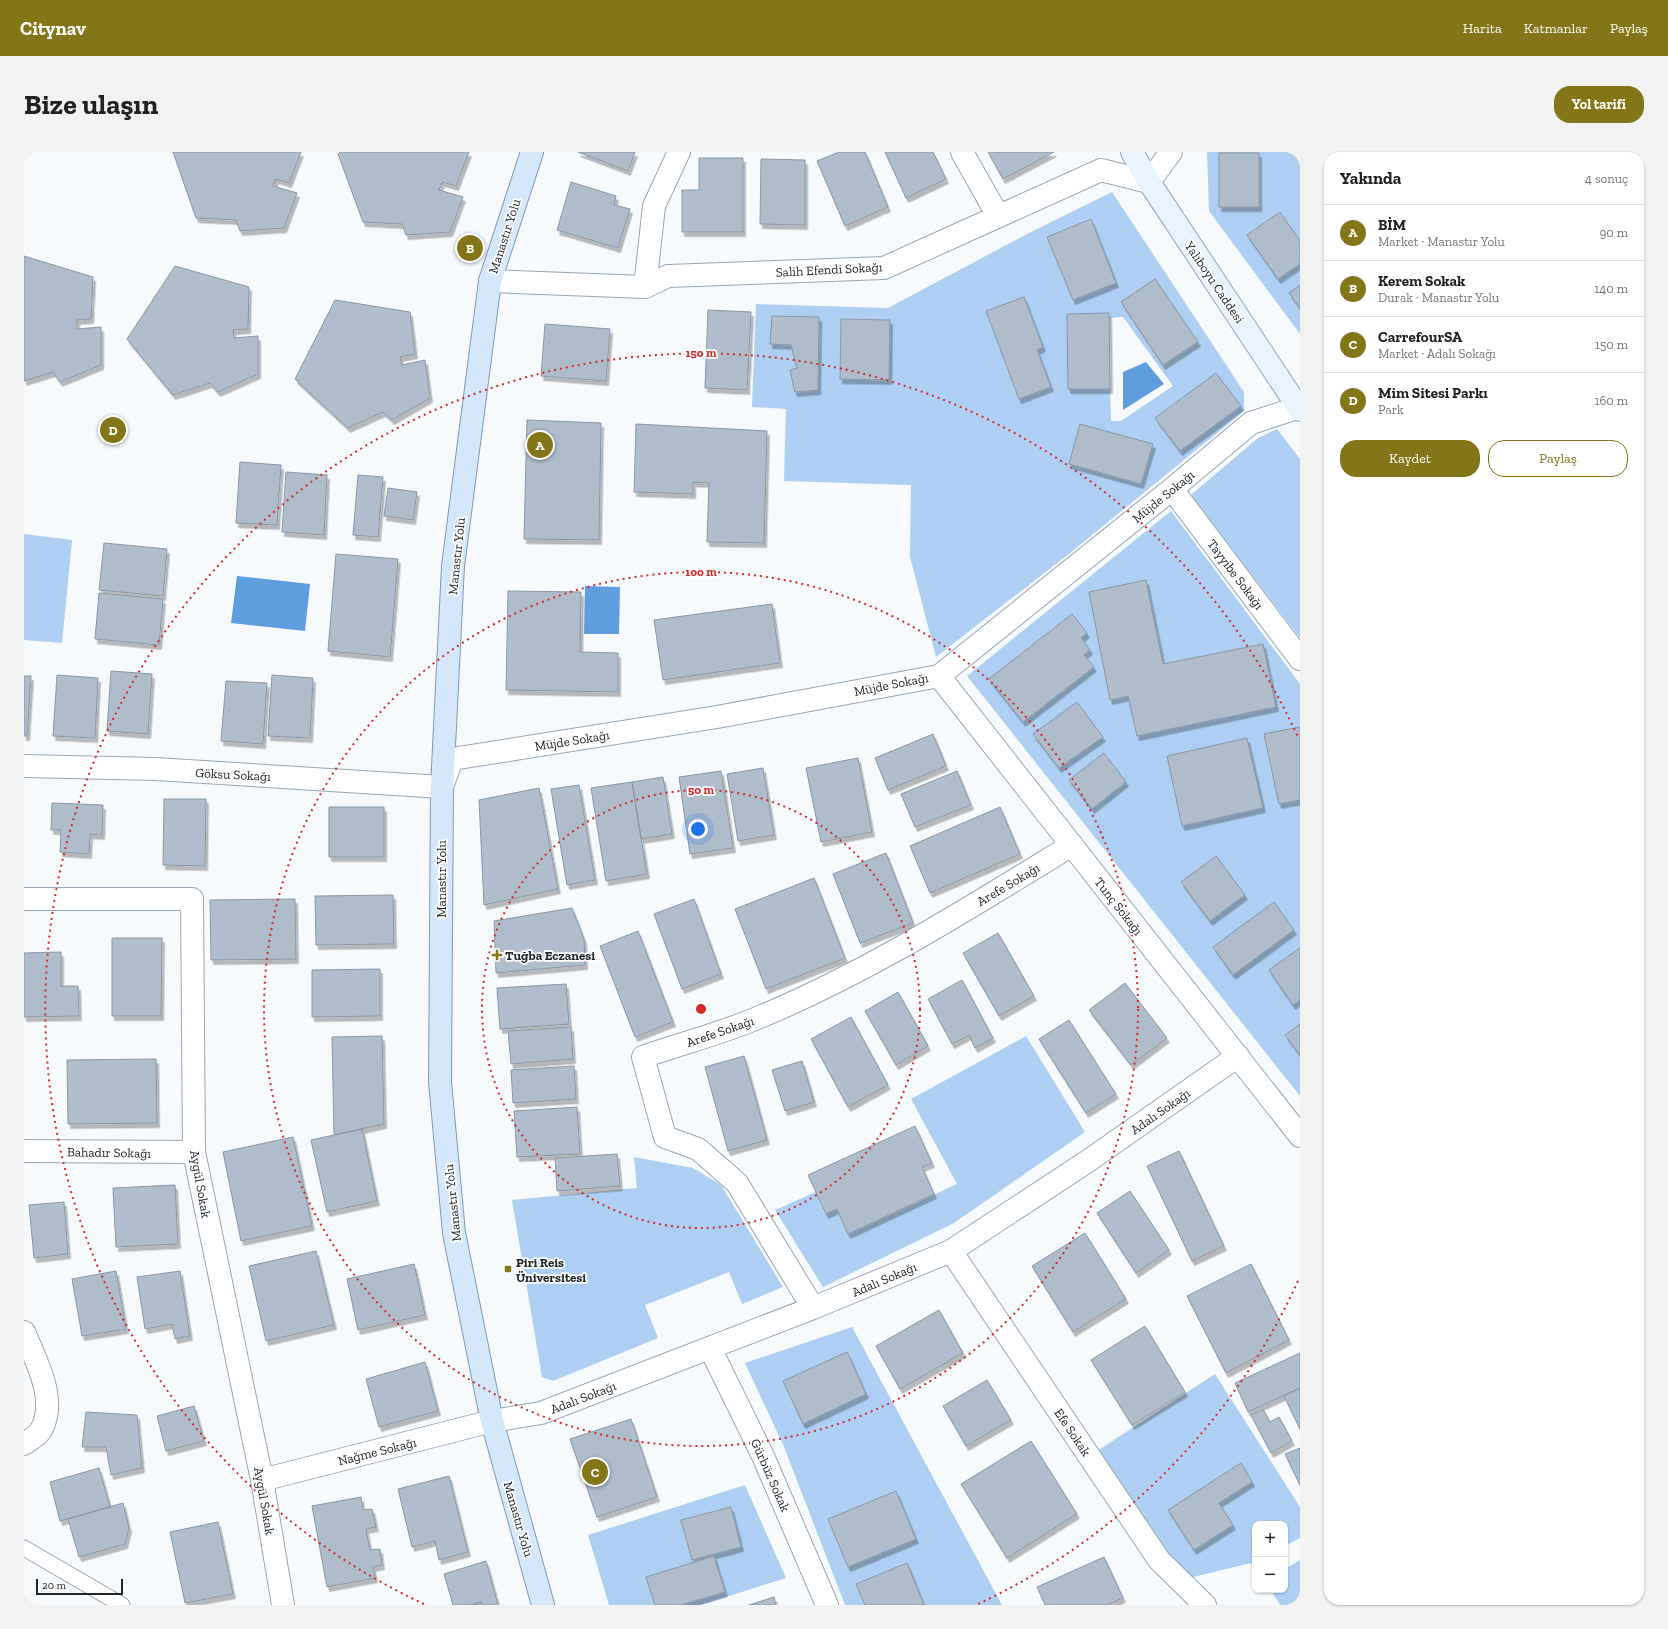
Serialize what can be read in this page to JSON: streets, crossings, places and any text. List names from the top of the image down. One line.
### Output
{"streets":{"main road":["Manastır Yolu"],"street":["Salih Efendi Sokağı","Yalıboyu Caddesi","Müjde Sokağı","Tayyibe Sokağı","Göksu Sokağı","Arefe Sokağı","Tunç Sokağı","Adalı Sokağı","Bahadır Sokağı","Aygül Sokak","Efe Sokak","Nağme Sokağı","Gürbüz Sokak"]},"crossings":[["Manastır Yolu","Salih Efendi Sokağı"],["Manastır Yolu","Müjde Sokağı"],["Manastır Yolu","Göksu Sokağı"],["Manastır Yolu","Adalı Sokağı"],["Manastır Yolu","Nağme Sokağı"],["Salih Efendi Sokağı","Yalıboyu Caddesi"],["Yalıboyu Caddesi","Müjde Sokağı"],["Müjde Sokağı","Tayyibe Sokağı"],["Müjde Sokağı","Göksu Sokağı"],["Müjde Sokağı","Tunç Sokağı"],["Arefe Sokağı","Tunç Sokağı"],["Arefe Sokağı","Adalı Sokağı"],["Tunç Sokağı","Adalı Sokağı"],["Adalı Sokağı","Efe Sokak"],["Adalı Sokağı","Nağme Sokağı"],["Adalı Sokağı","Gürbüz Sokak"],["Bahadır Sokağı","Aygül Sokak"],["Aygül Sokak","Nağme Sokağı"]],"places":{"health":["Tuğba Eczanesi"],"transit":["Piri Reis Üniversitesi"]},"scale_bar":"20 m","page":{"header":"Citynav","nav":["Harita","Katmanlar","Paylaş"],"buttons":["Yol tarifi",["Kaydet","Paylaş"]],"title":"Bize ulaşın","heading":["Yakında","4 sonuç"],"list":[{"mark":"A","name":"BİM","note":"Market · Manastır Yolu","value":"90 m"},{"mark":"B","name":"Kerem Sokak","note":"Durak · Manastır Yolu","value":"140 m"},{"mark":"C","name":"CarrefourSA","note":"Market · Adalı Sokağı","value":"150 m"},{"mark":"D","name":"Mim Sitesi Parkı","note":"Park","value":"160 m"}],"pins":["B","D","A","C"],"map_buttons":["+","−"],"scale":"20 m"},"rings":["150 m","100 m","50 m"]}
